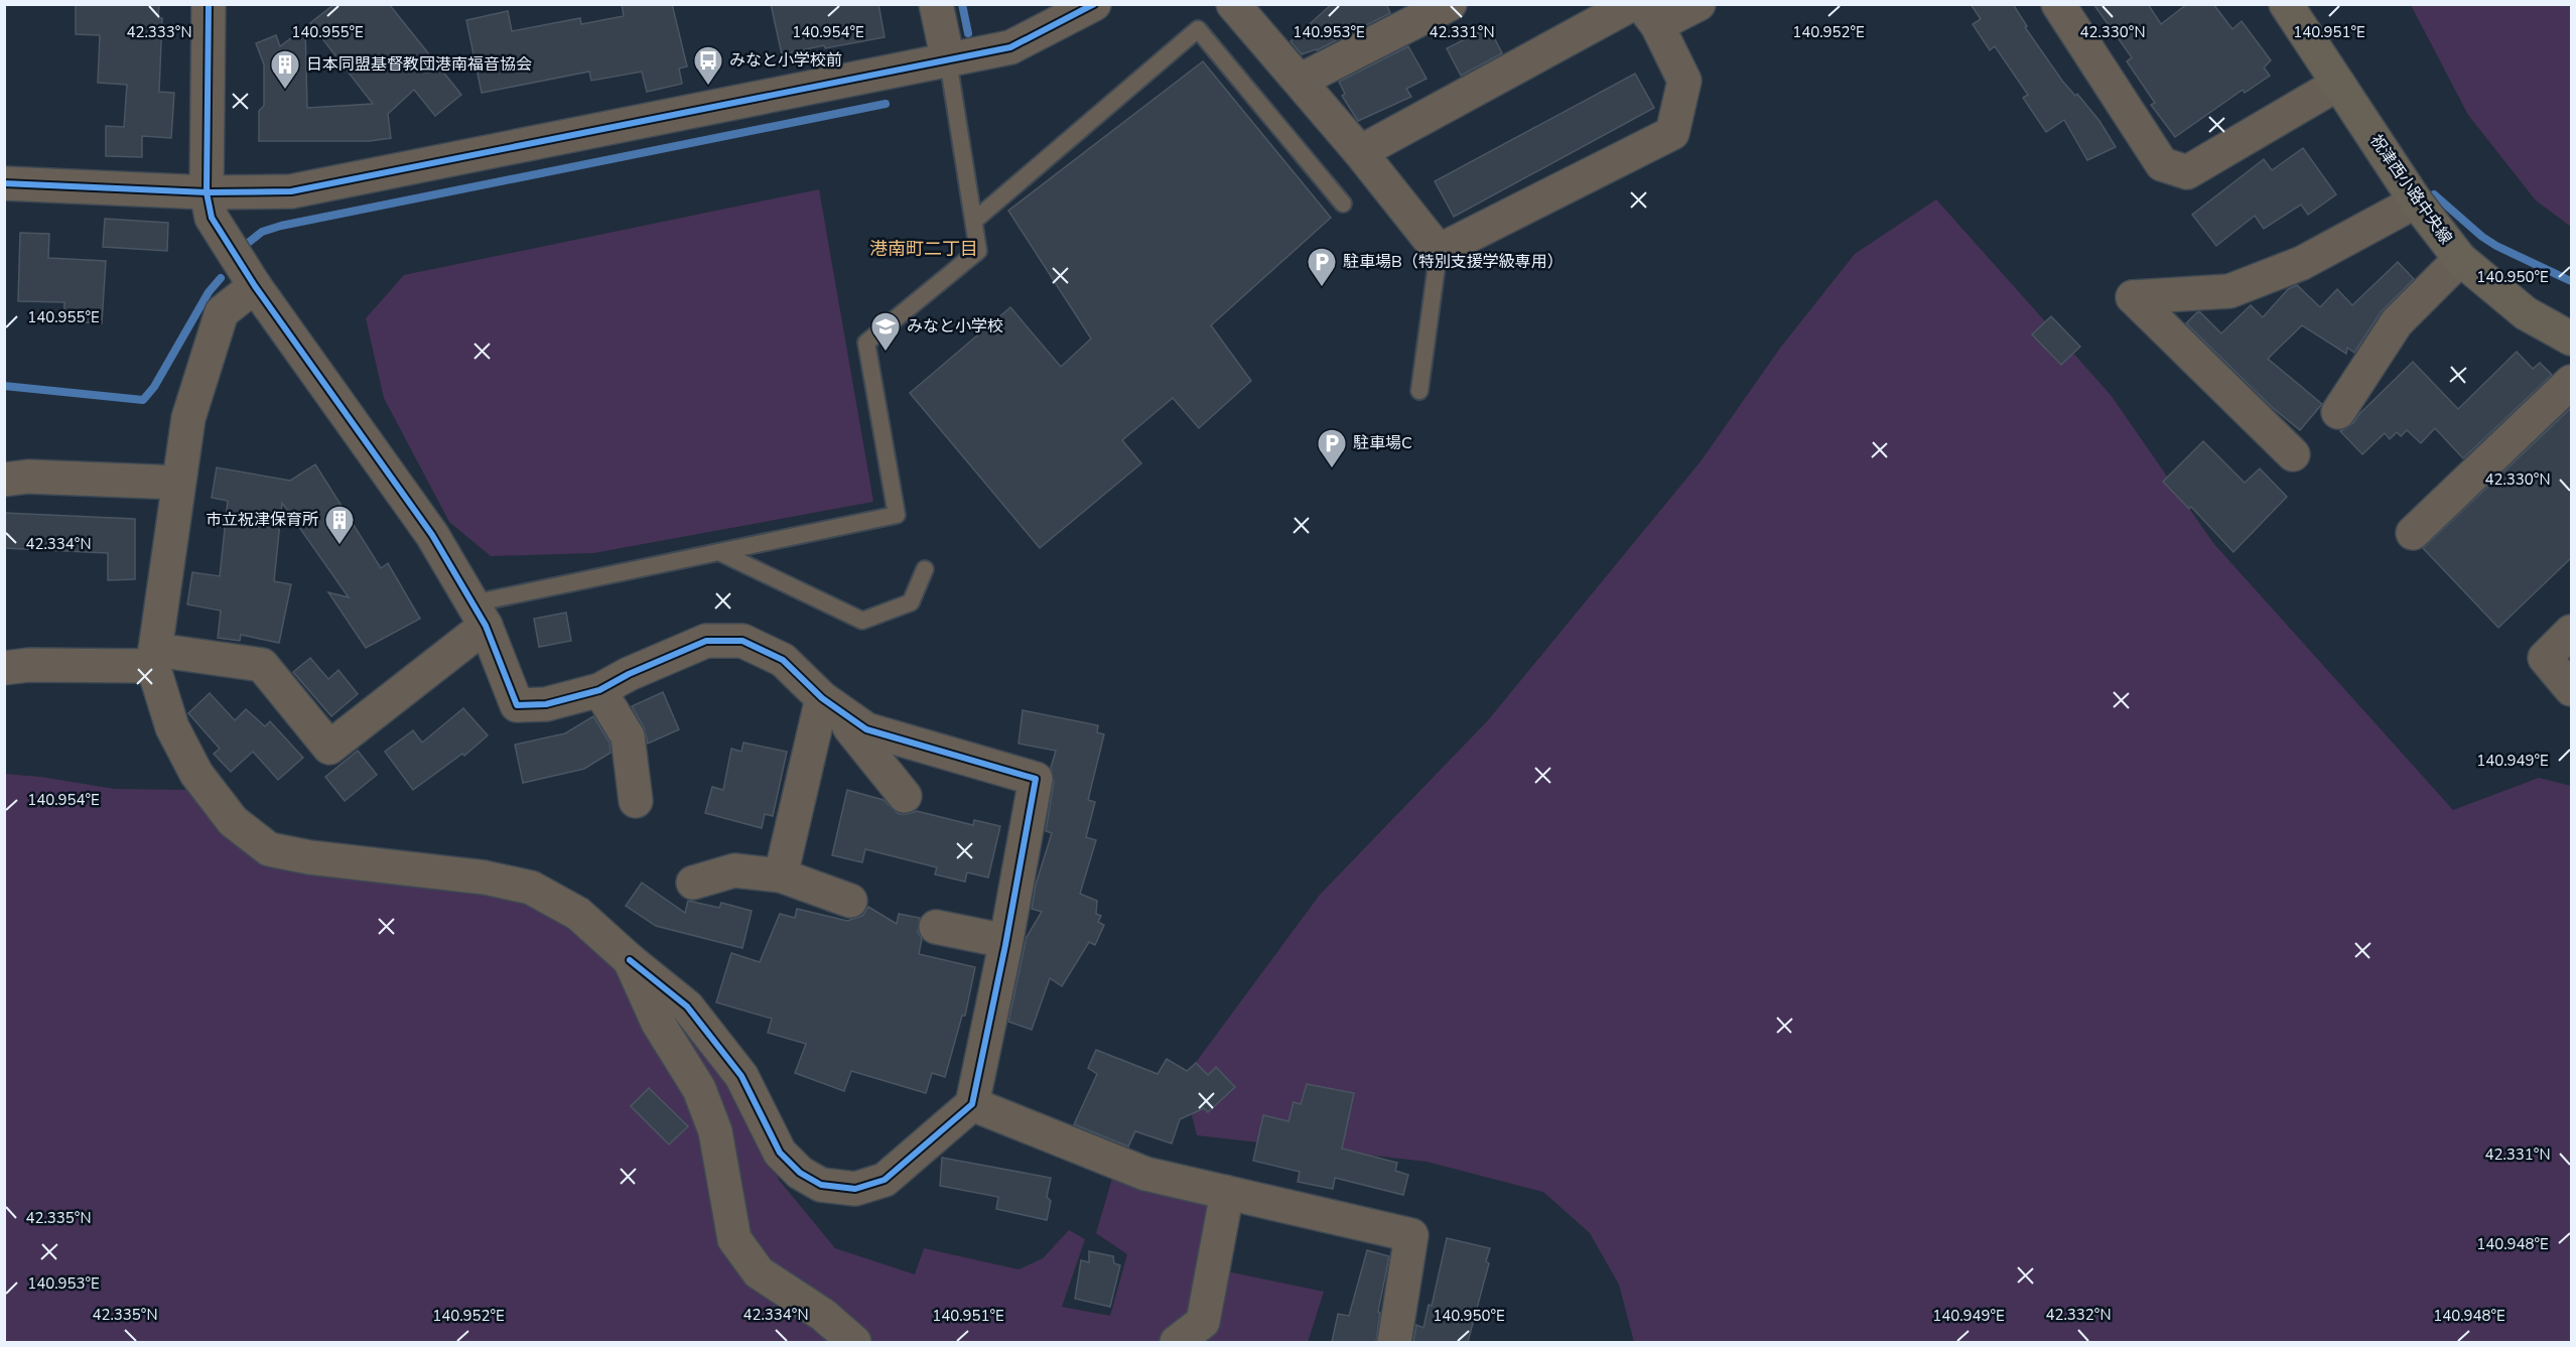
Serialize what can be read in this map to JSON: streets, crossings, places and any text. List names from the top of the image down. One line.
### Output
{"streets":{"main road":["祝津西小路中央線"]},"districts":["港南町二丁目"],"places":{"bus stop":["みなと小学校前"],"building":["日本同盟基督教団港南福音協会","市立祝津保育所"],"parking":["駐車場B（特別支援学級専用）","駐車場C"],"school or university":["みなと小学校"]},"coordinates":["140.955°E","140.954°E","140.953°E","140.952°E","140.951°E","42.333°N","42.331°N","42.330°N","140.950°E","42.334°N","140.949°E","42.335°N","140.948°E","42.332°N"]}
